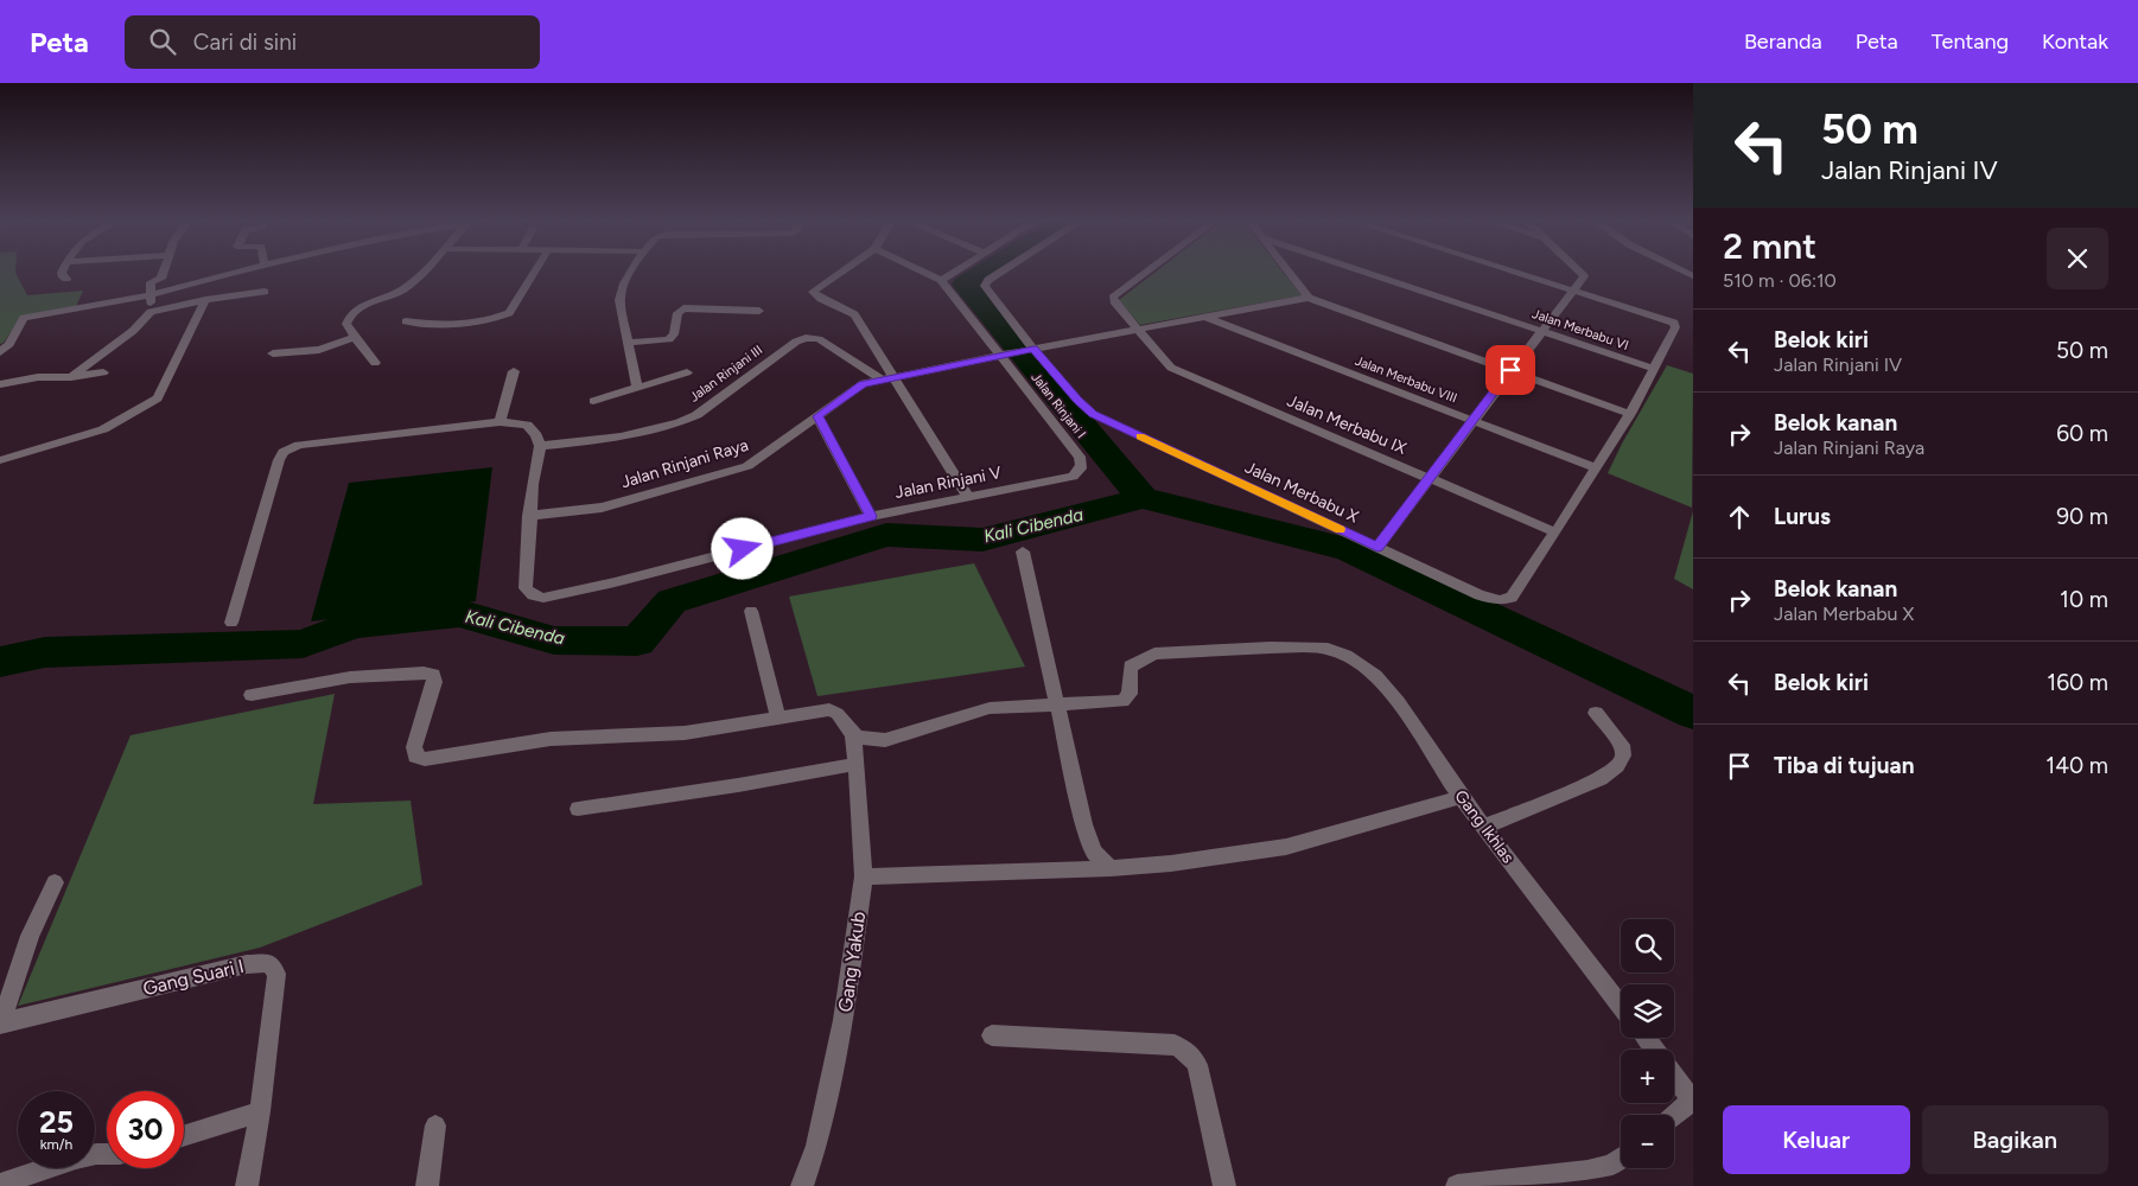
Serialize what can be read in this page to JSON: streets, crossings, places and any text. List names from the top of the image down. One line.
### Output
{"streets":{"street":["Jalan Merbabu VI","Jalan Rinjani III","Jalan Merbabu VIII","Jalan Rinjani I","Jalan Merbabu IX","Jalan Rinjani Raya","Jalan Rinjani V","Jalan Merbabu X","Gang Ikhlas","Gang Yakub","Gang Suari I"]},"crossings":[["Jalan Merbabu VI","Jalan Merbabu X"],["Jalan Rinjani III","Jalan Rinjani Raya"],["Jalan Merbabu VIII","Jalan Rinjani Raya"],["Jalan Merbabu VIII","Jalan Merbabu X"],["Jalan Rinjani I","Jalan Rinjani Raya"],["Jalan Rinjani I","Jalan Rinjani V"],["Jalan Merbabu IX","Jalan Rinjani Raya"],["Jalan Merbabu IX","Jalan Merbabu X"],["Jalan Rinjani Raya","Jalan Rinjani V"],["Jalan Rinjani Raya","Jalan Merbabu X"]],"water":["Kali Cibenda"],"page":{"header":"Peta","search":"Cari di sini","nav":["Beranda","Peta","Tentang","Kontak"],"turn":["50 m","Jalan Rinjani IV"],"heading":["2 mnt","510 m · 06:10"],"list":[{"name":"Belok kiri","note":"Jalan Rinjani IV","value":"50 m"},{"name":"Belok kanan","note":"Jalan Rinjani Raya","value":"60 m"},{"name":"Lurus","value":"90 m"},{"name":"Belok kanan","note":"Jalan Merbabu X","value":"10 m"},{"name":"Belok kiri","value":"160 m"},{"name":"Tiba di tujuan","value":"140 m"}],"map_buttons":["+","−"],"speed":"25 km/h","limit":"30","buttons":["Keluar","Bagikan"]}}
